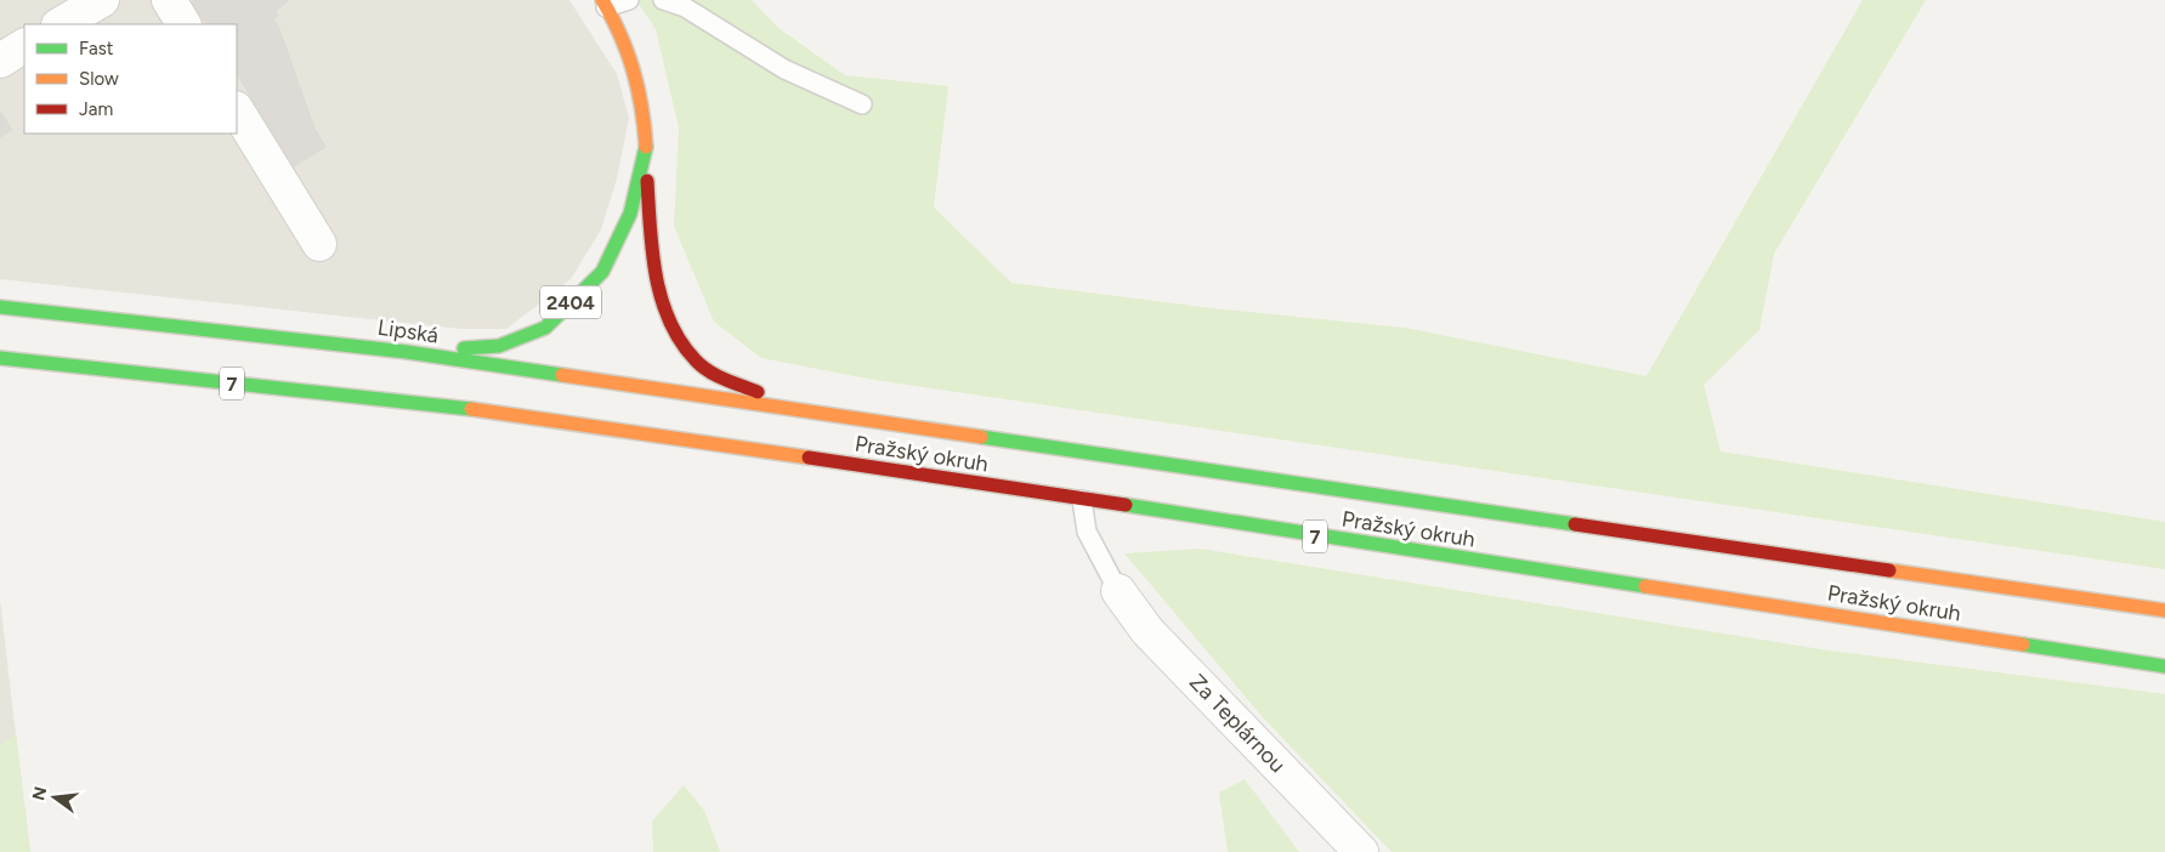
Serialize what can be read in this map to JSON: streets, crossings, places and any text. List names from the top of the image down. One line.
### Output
{"streets":{"main road":["2404","Lipská","7","Pražský okruh"],"street":["Za Teplárnou"]},"crossings":[["2404","Lipská"],["2404","Pražský okruh"],["Lipská","Pražský okruh"]],"legend":["Fast","Slow","Jam"],"north":"left"}
